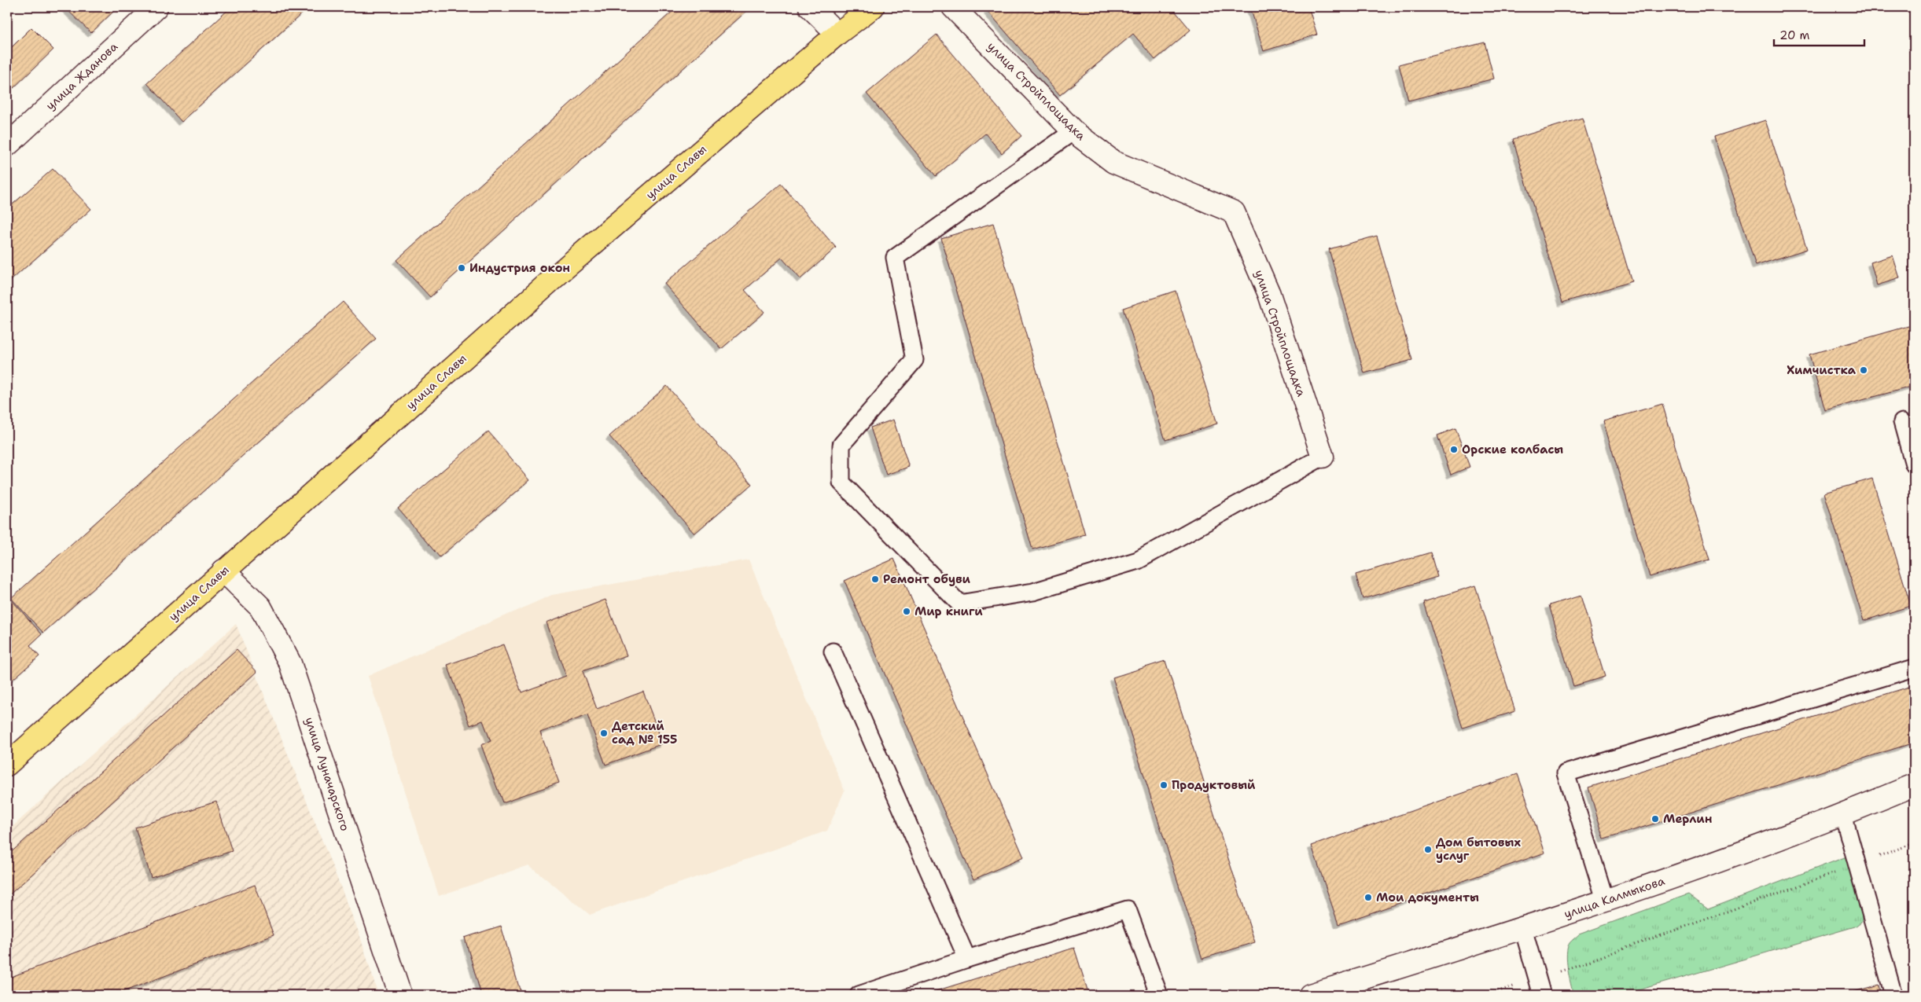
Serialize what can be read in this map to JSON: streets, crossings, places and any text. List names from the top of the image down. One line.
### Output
{"streets":{"main road":["улица Славы"],"street":["улица Жданова","улица Стройплощадка","улица Луначарского","улица Калмыкова"]},"crossings":[["улица Славы","улица Луначарского"]],"places":["Индустрия окон","Химчистка","Орские колбасы","Ремонт обуви","Мир книги","Детский сад № 155","Продуктовый","Мерлин","Дом бытовых услуг","Мои документы"],"scale_bar":"20 m"}
